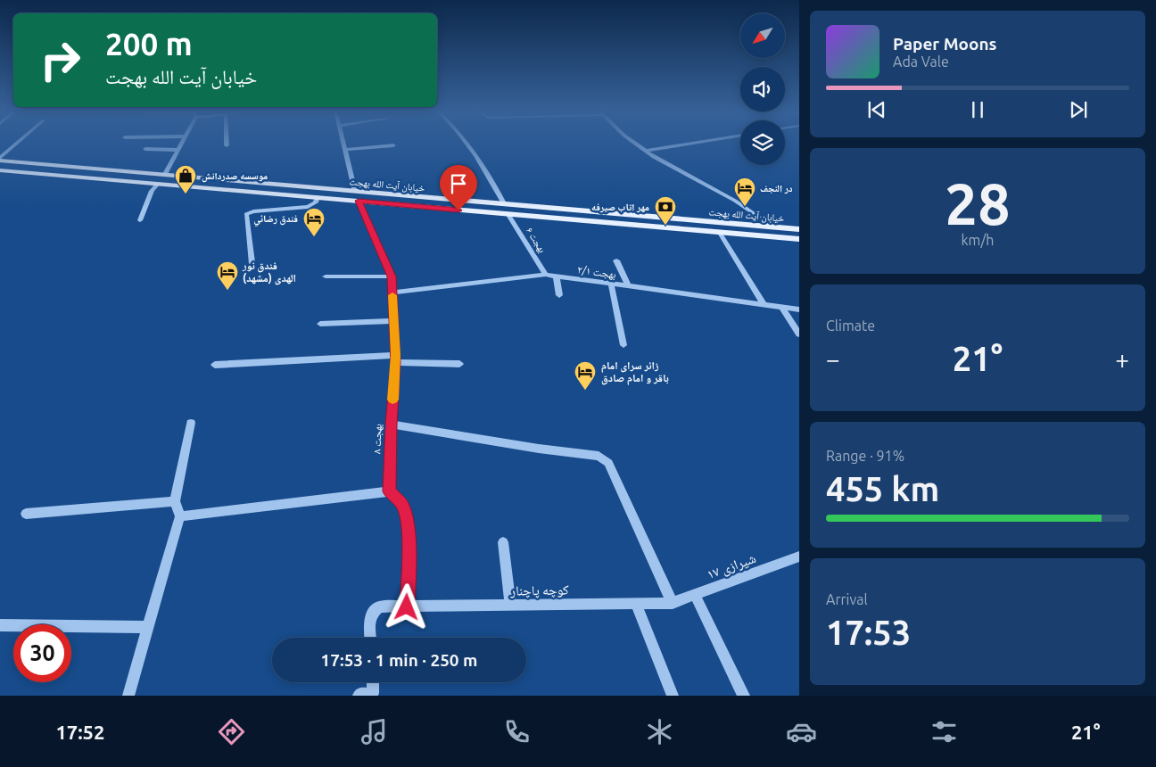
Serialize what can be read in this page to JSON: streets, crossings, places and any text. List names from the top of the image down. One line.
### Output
{"streets":{"main road":["خیابان آیت الله بهجت"],"street":["بهجت ۶","بهجت ۲/۱","بهجت ۸","شیرازی ۱۷","کوچه پاچنار"]},"crossings":[["خیابان آیت الله بهجت","بهجت ۶"],["خیابان آیت الله بهجت","بهجت ۸"],["بهجت ۶","بهجت ۲/۱"],["بهجت ۲/۱","بهجت ۸"],["شیرازی ۱۷","کوچه پاچنار"]],"places":{"shop":["موسسه صدردانش"],"hotel":["در النجف","فندق رضائي","فندق نور الهدى (مشهد)","زائر سرای امام باقر و امام صادق"],"bank":["مهر اتاب صيرفه"]},"north":"bottom left","page":{"turn":["200 m","خیابان آیت الله بهجت"],"song":["Paper Moons","Ada Vale"],"tile":[["28","km/h"],"Climate",["Range · 91%","455 km"],["Arrival","17:53"]],"heat":["−","21°","+"],"limit":"30","trip":"17:53 · 1 min · 250 m","tabs":["17:52","21°"]}}
